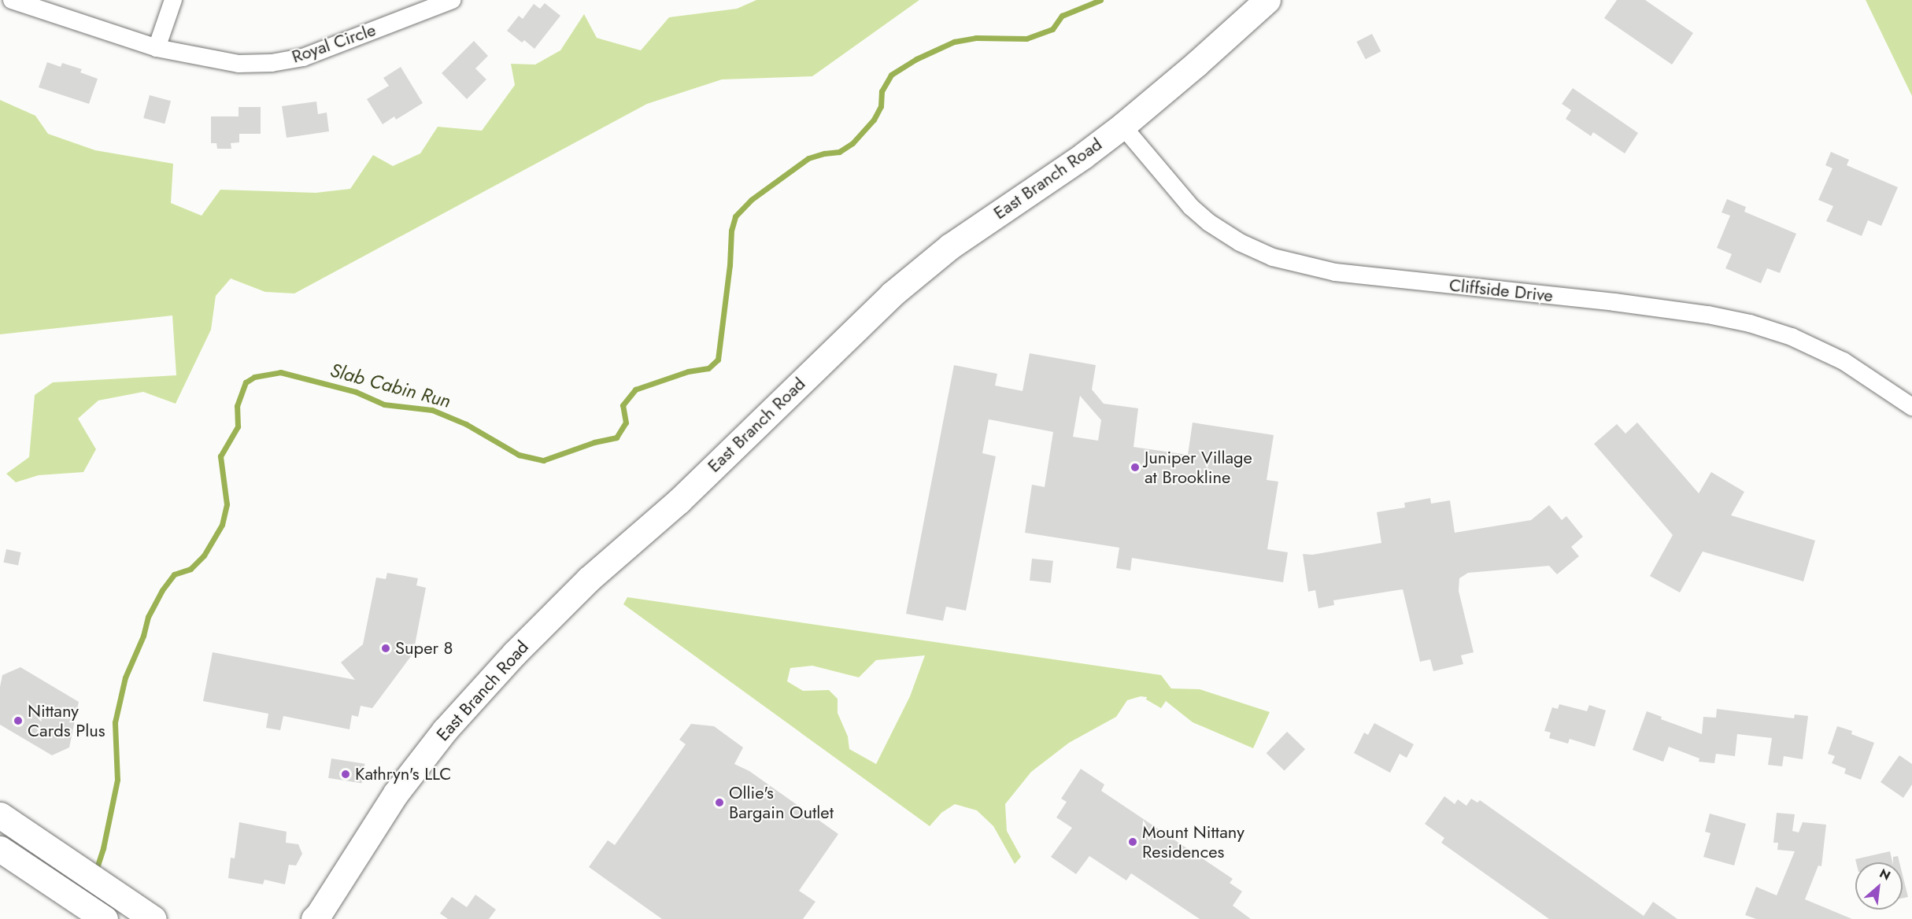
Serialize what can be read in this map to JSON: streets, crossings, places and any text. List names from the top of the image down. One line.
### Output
{"streets":{"main road":["East Branch Road"],"street":["Royal Circle","Cliffside Drive"]},"crossings":[["East Branch Road","Cliffside Drive"]],"water":["Slab Cabin Run"],"places":["Juniper Village at Brookline","Super 8","Nittany Cards Plus","Kathryn's LLC","Ollie's Bargain Outlet","Mount Nittany Residences"],"north":"top right"}
